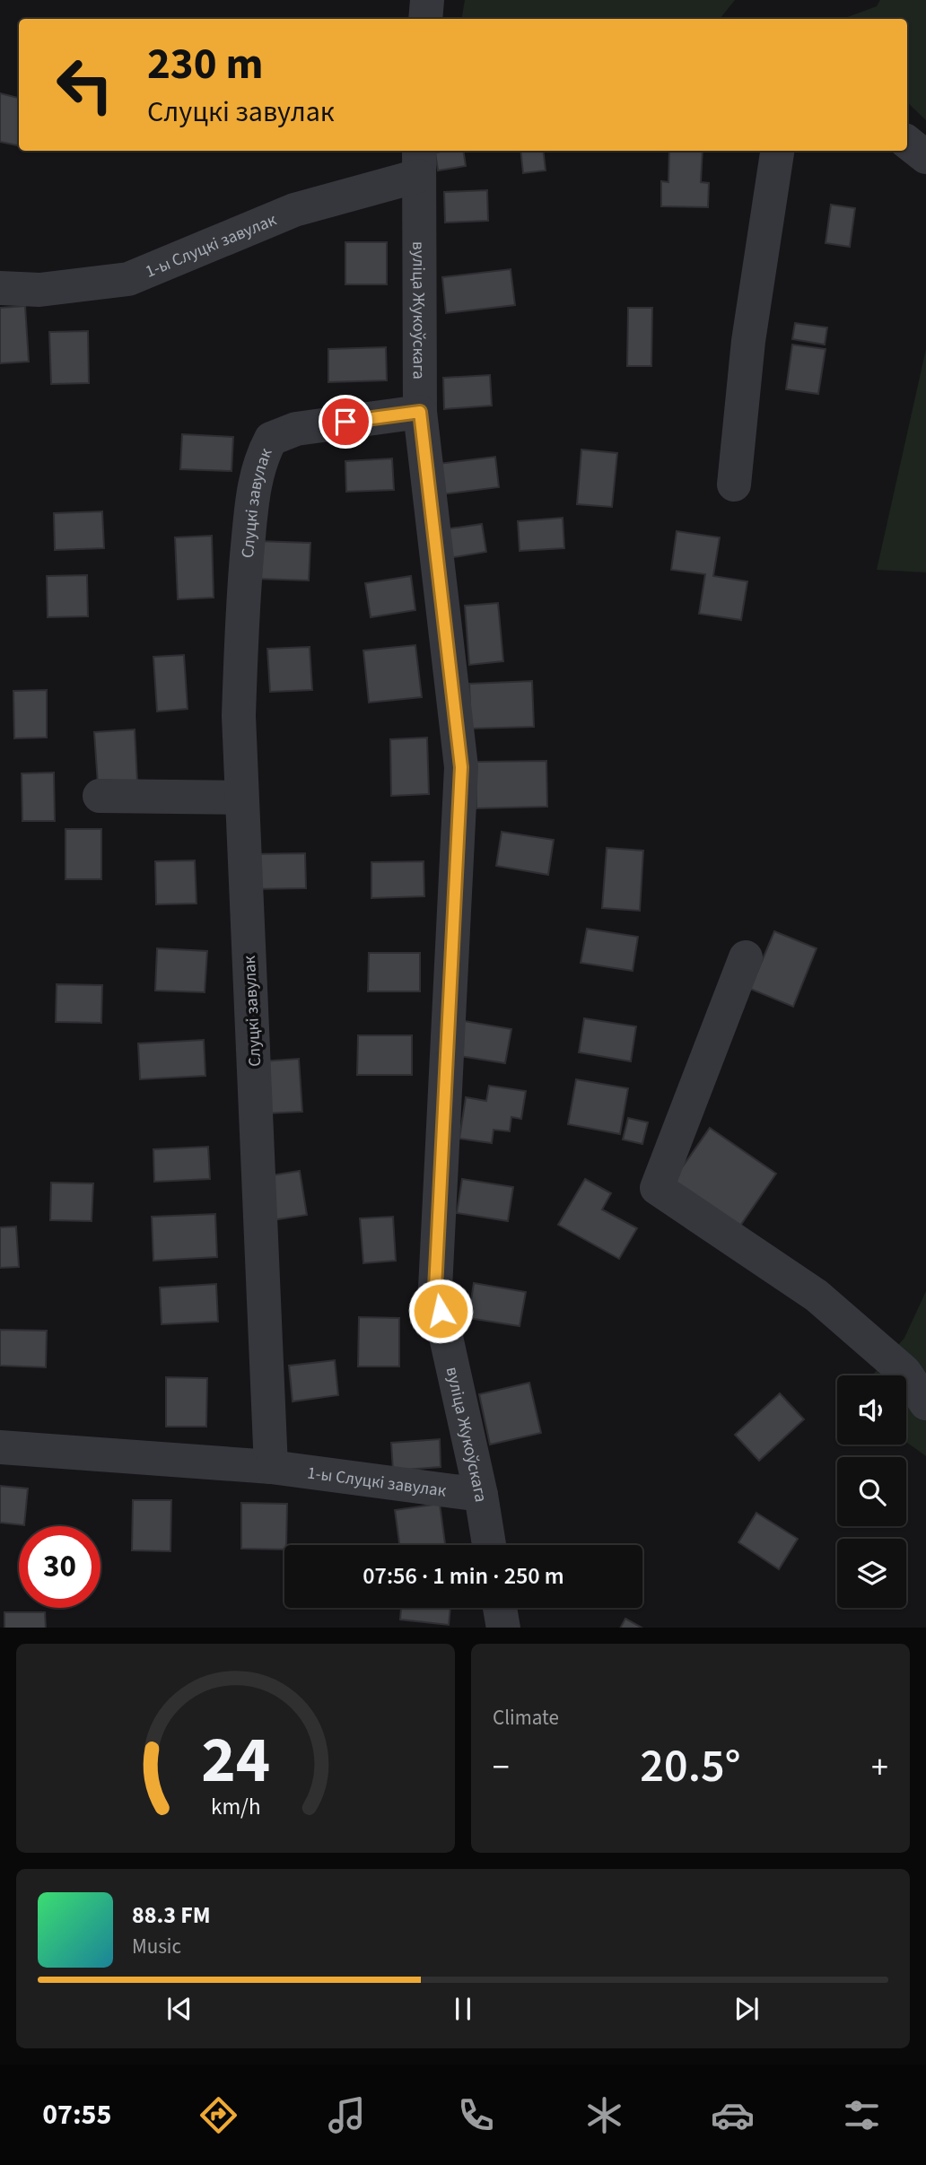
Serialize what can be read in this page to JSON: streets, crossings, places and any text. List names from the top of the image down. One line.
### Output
{"streets":{"street":["1-ы Слуцкі завулак","вуліца Жукоўскага","Слуцкі завулак"]},"crossings":[["1-ы Слуцкі завулак","вуліца Жукоўскага"],["1-ы Слуцкі завулак","Слуцкі завулак"],["вуліца Жукоўскага","Слуцкі завулак"]],"page":{"turn":["230 m","Слуцкі завулак"],"limit":"30","trip":"07:56 · 1 min · 250 m","tile":"Climate","heat":["−","20.5°","+"],"song":["88.3 FM","Music"],"tabs":"07:55","gauge":["24","km/h"]}}
